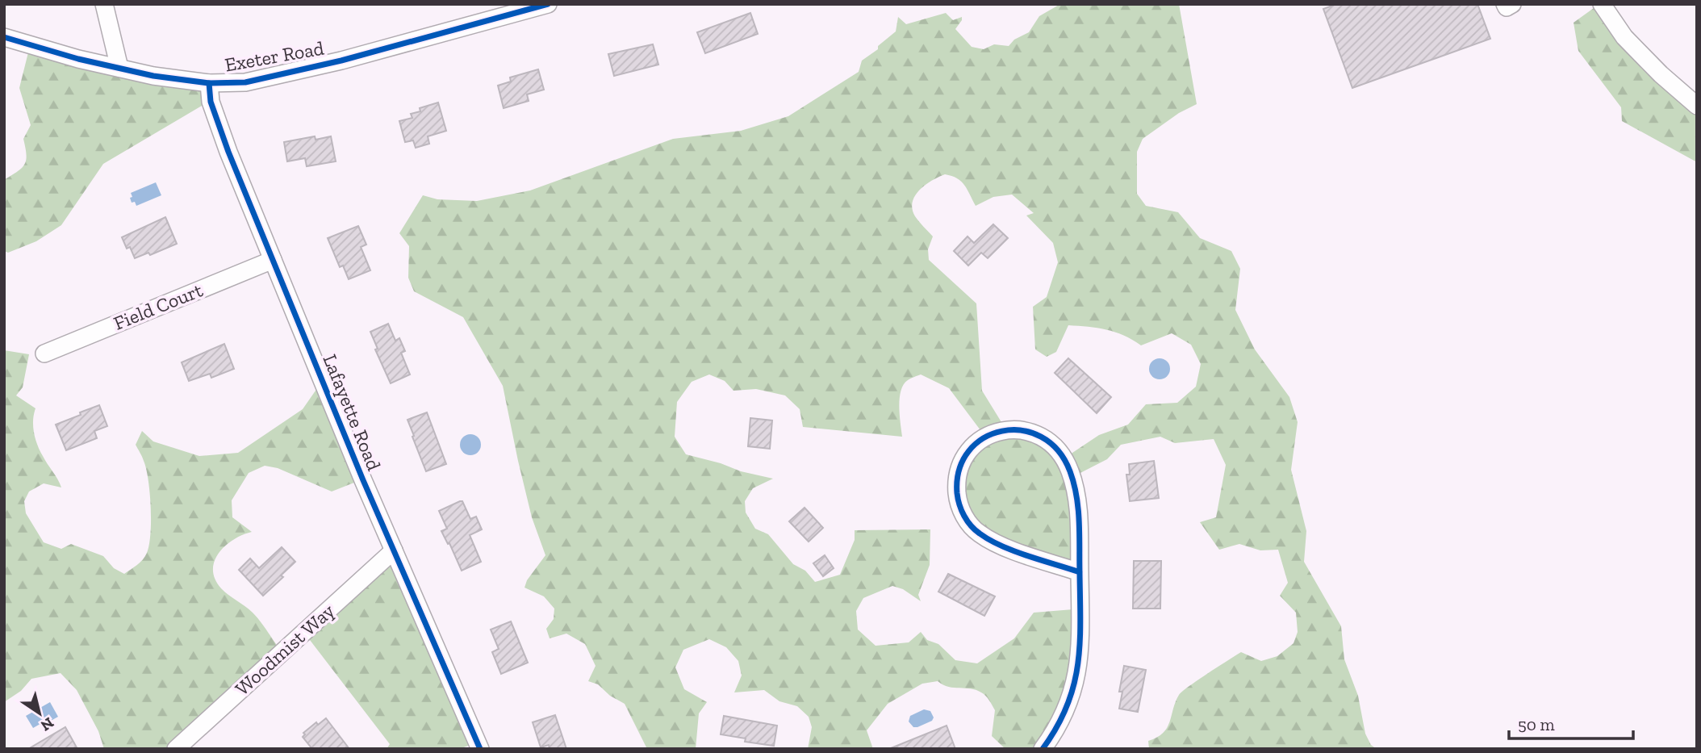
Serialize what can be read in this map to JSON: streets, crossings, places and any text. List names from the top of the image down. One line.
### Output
{"streets":{"street":["Exeter Road","Field Court","Lafayette Road","Woodmist Way"]},"crossings":[["Exeter Road","Lafayette Road"],["Field Court","Lafayette Road"],["Lafayette Road","Woodmist Way"]],"scale_bar":"50 m","north":"bottom right"}
